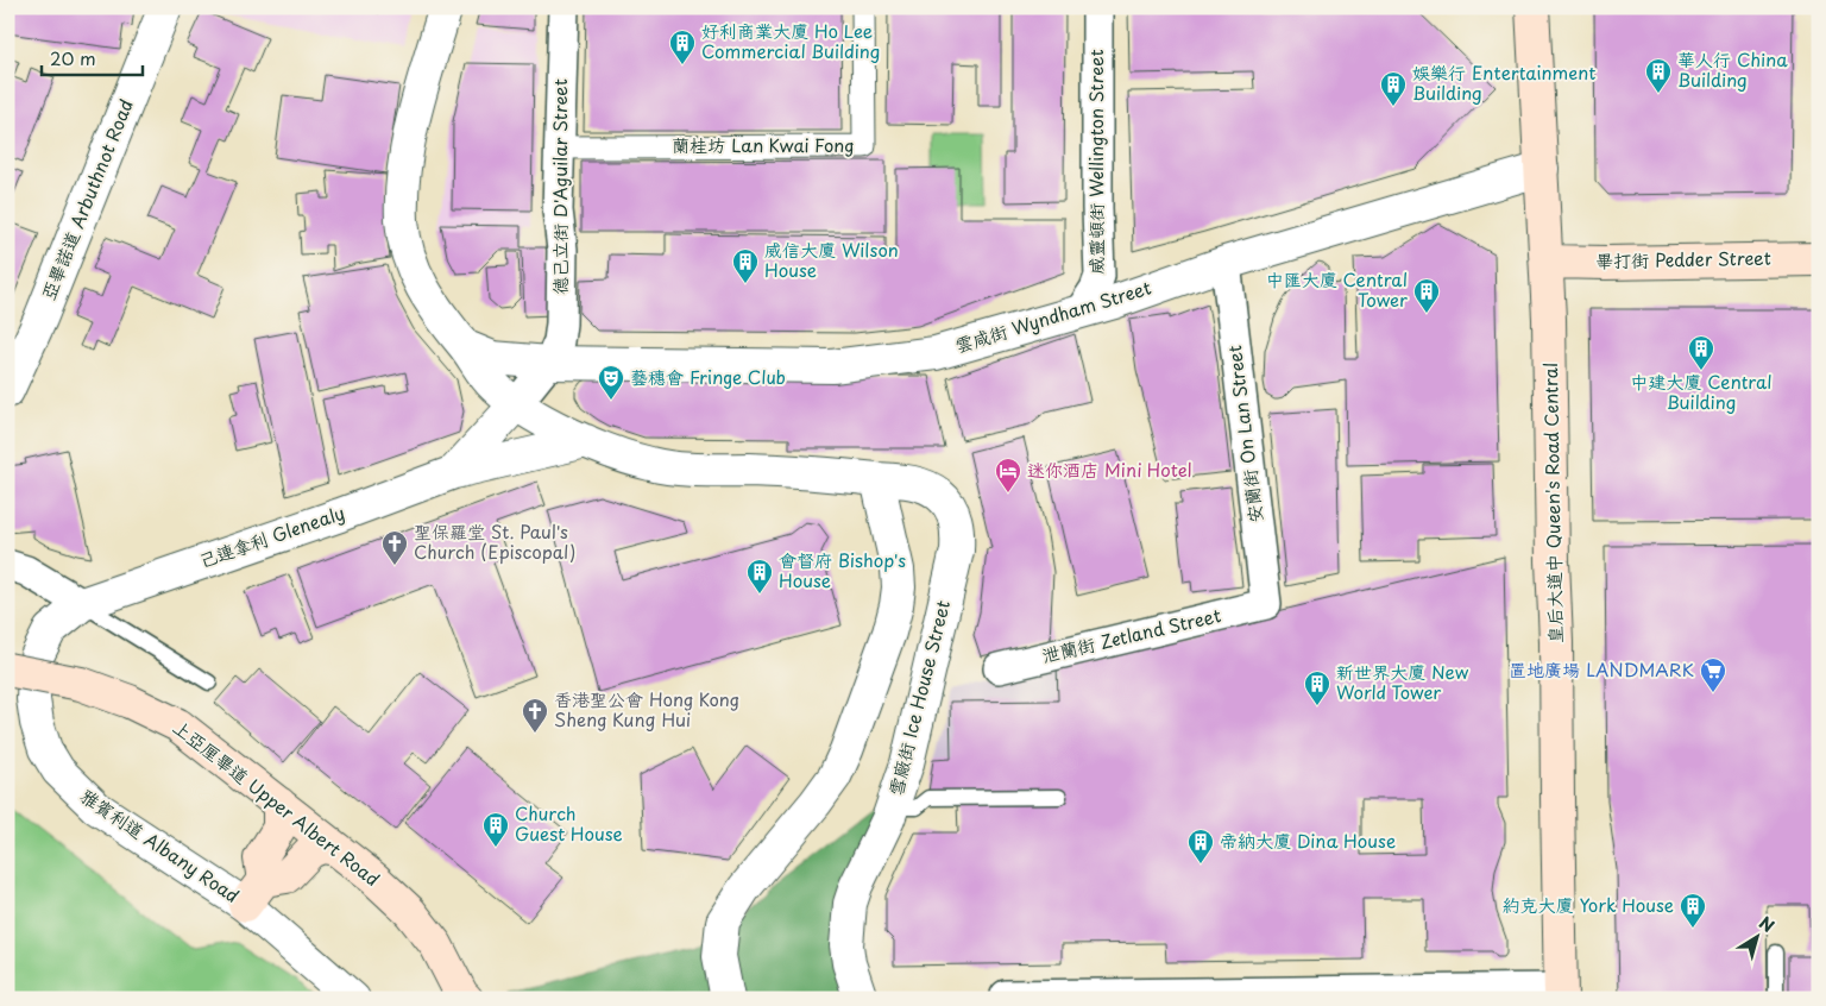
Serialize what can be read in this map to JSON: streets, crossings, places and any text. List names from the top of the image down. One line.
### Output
{"streets":{"main road":["畢打街 Pedder Street","皇后大道中 Queen's Road Central","上亞厘畢道 Upper Albert Road"],"street":["蘭桂坊 Lan Kwai Fong","威靈頓街 Wellington Street","德己立街 D'Aguilar Street","亞畢諾道 Arbuthnot Road","雲咸街 Wyndham Street","安蘭街 On Lan Street","己連拿利 Glenealy","泄蘭街 Zetland Street","雪廠街 Ice House Street","雅賓利道 Albany Road"]},"crossings":[["蘭桂坊 Lan Kwai Fong","德己立街 D'Aguilar Street"],["威靈頓街 Wellington Street","雲咸街 Wyndham Street"],["德己立街 D'Aguilar Street","雲咸街 Wyndham Street"],["畢打街 Pedder Street","皇后大道中 Queen's Road Central"],["雲咸街 Wyndham Street","安蘭街 On Lan Street"],["雲咸街 Wyndham Street","皇后大道中 Queen's Road Central"],["雲咸街 Wyndham Street","己連拿利 Glenealy"],["雲咸街 Wyndham Street","雪廠街 Ice House Street"],["安蘭街 On Lan Street","泄蘭街 Zetland Street"],["己連拿利 Glenealy","雅賓利道 Albany Road"]],"places":{"building":["好利商業大廈 Ho Lee Commercial Building","華人行 China Building","娛樂行 Entertainment Building","威信大廈 Wilson House","中匯大廈 Central Tower","中建大廈 Central Building","會督府 Bishop's House","新世界大廈 New World Tower","Church Guest House","帝納大廈 Dina House","約克大廈 York House"],"theatre":["藝穗會 Fringe Club"],"hotel":["迷你酒店 Mini Hotel"],"church":["聖保羅堂 St. Paul's Church (Episcopal)","香港聖公會 Hong Kong Sheng Kung Hui"],"supermarket":["置地廣場 LANDMARK"]},"scale_bar":"20 m","north":"top right"}
